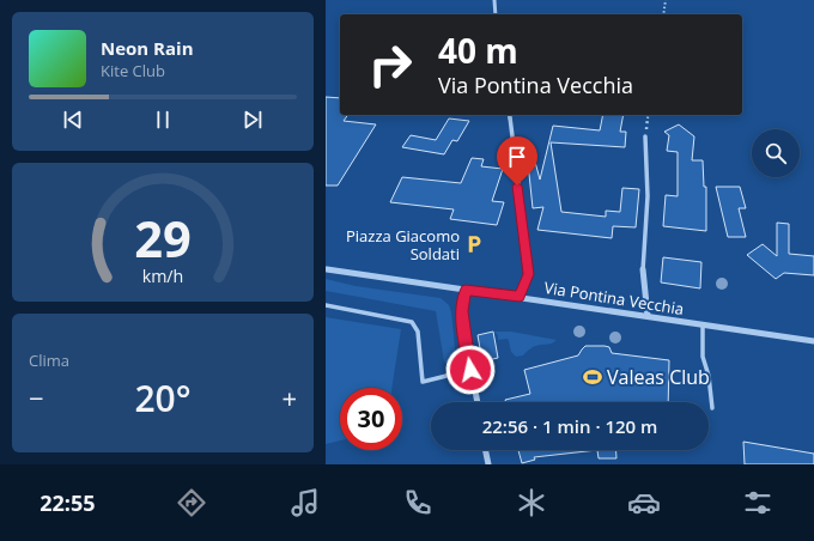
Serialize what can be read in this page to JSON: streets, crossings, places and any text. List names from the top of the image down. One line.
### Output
{"streets":{"street":["Via Pontina Vecchia"]},"places":{"parking":["Piazza Giacomo Soldati"],"sports":["Valeas Club"]},"page":{"turn":["40 m","Via Pontina Vecchia"],"song":["Neon Rain","Kite Club"],"tile":"Clima","heat":["−","20°","+"],"limit":"30","trip":"22:56 · 1 min · 120 m","tabs":"22:55","gauge":["29","km/h"]}}
